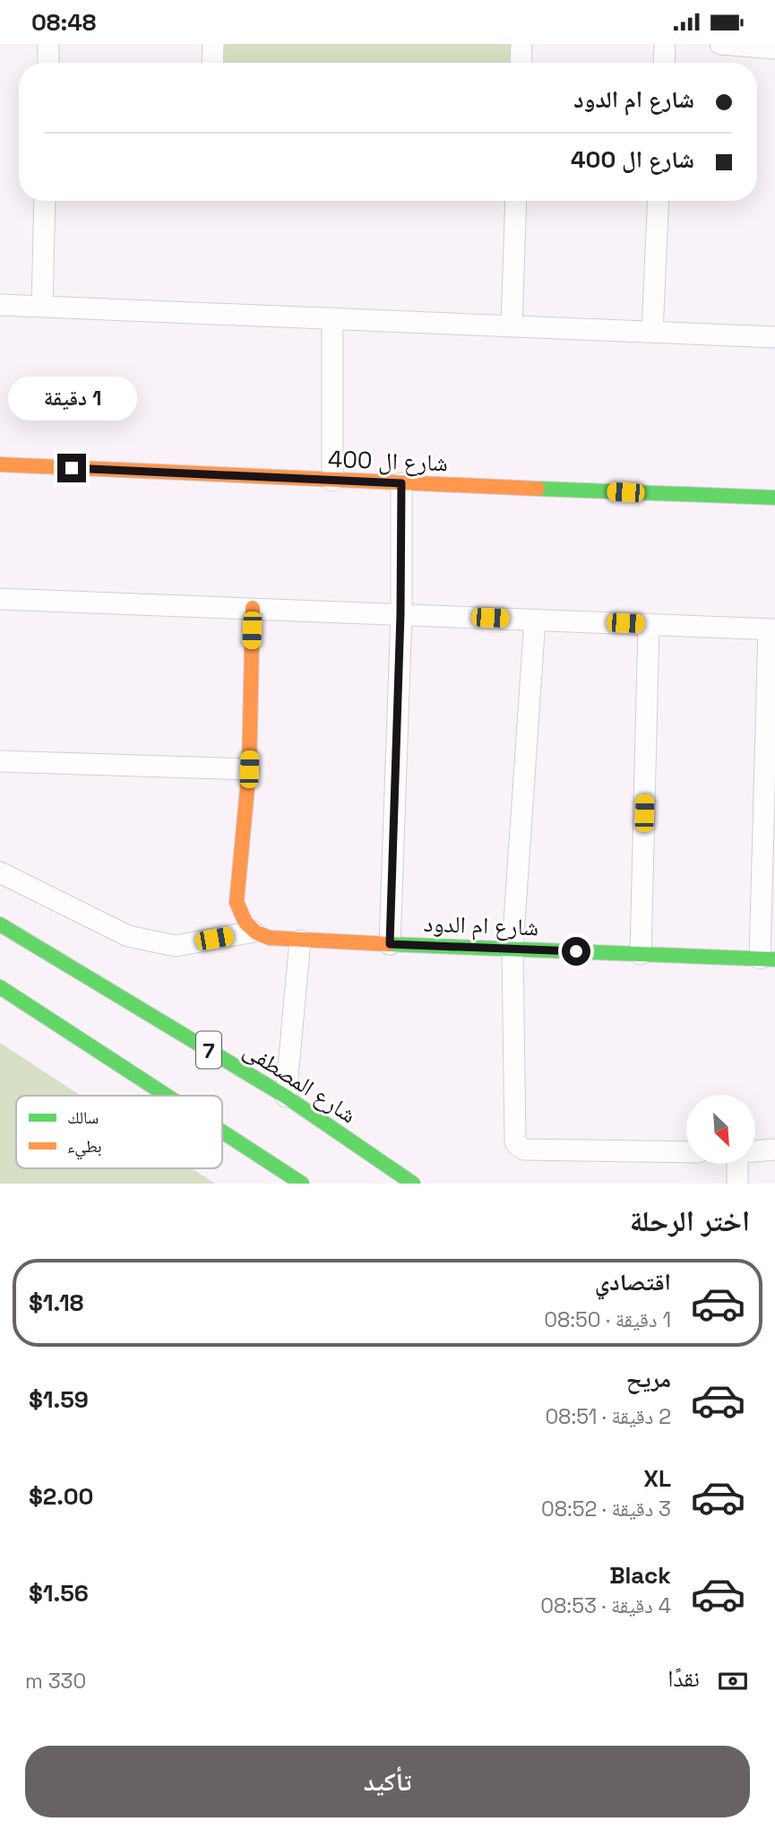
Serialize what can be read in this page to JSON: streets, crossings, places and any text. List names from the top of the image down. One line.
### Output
{"streets":{"main road":["شارع ال 400","شارع ام الدود","7","شارع المصطفى"]},"legend":["سالك","بطيء"],"north":"bottom right","page":{"status":"08:48","banner":["شارع ام الدود","شارع ال 400"],"bubble":"1 دقيقة","heading":"اختر الرحلة","list":[{"name":"اقتصادي","note":"1 دقيقة · 08:50","value":"$1.18"},{"name":"مريح","note":"2 دقيقة · 08:51","value":"$1.59"},{"name":"XL","note":"3 دقيقة · 08:52","value":"$2.00"},{"name":"Black","note":"4 دقيقة · 08:53","value":"$1.56"}],"pay":["نقدًا","330 m"],"buttons":"تأكيد"}}
